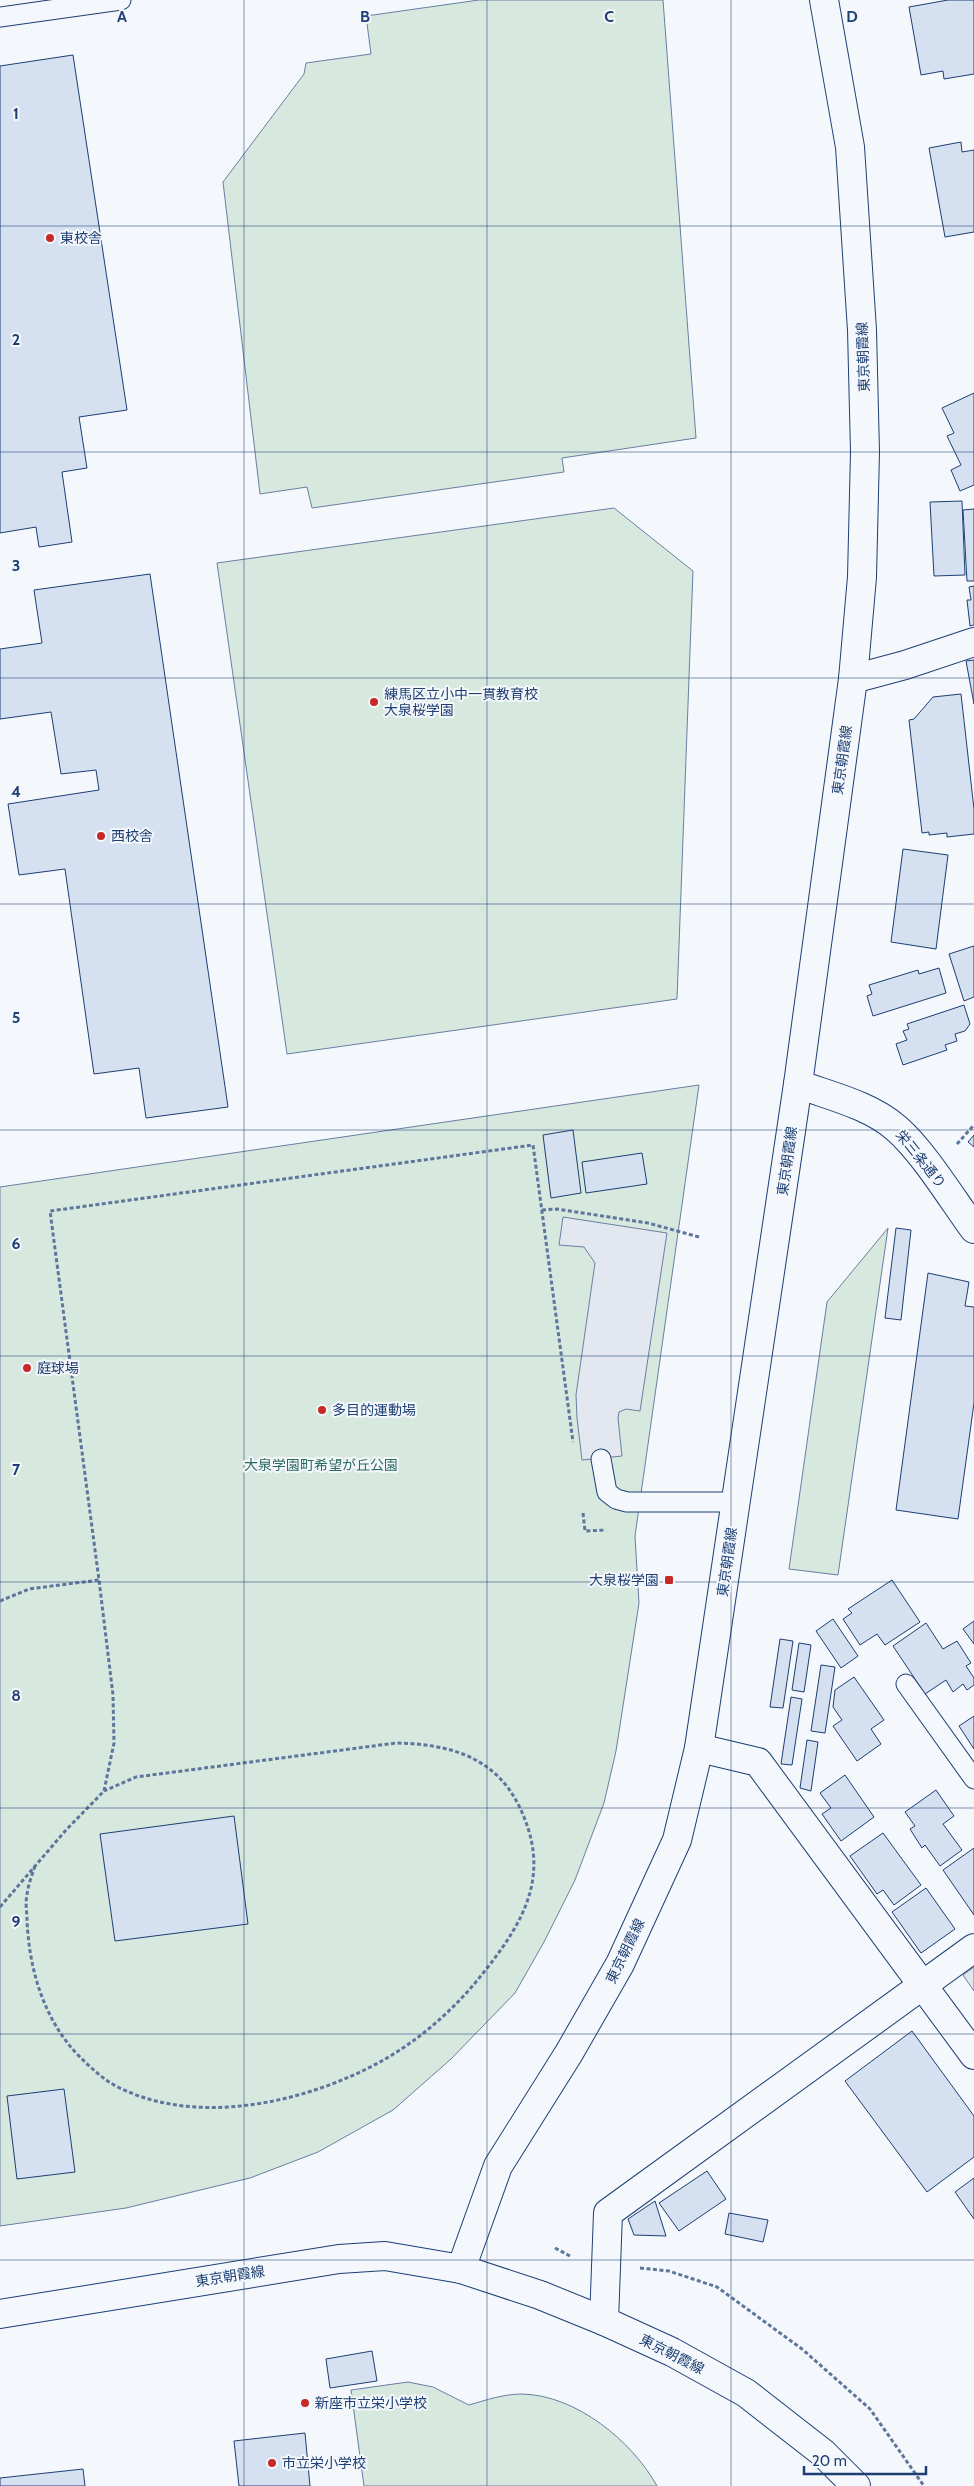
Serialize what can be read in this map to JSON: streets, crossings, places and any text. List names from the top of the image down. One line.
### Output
{"streets":{"main road":["東京朝霞線","栄三条通り"]},"crossings":[["東京朝霞線","栄三条通り"]],"parks":["大泉学園町希望が丘公園"],"places":{"other":["東校舎","練馬区立小中一貫教育校 大泉桜学園","西校舎","庭球場","多目的運動場","新座市立栄小学校","市立栄小学校"],"transit":["大泉桜学園"]},"scale_bar":"20 m","grid":{"columns":["A","B","C","D"],"rows":["1","2","3","4","5","6","7","8","9"]}}
